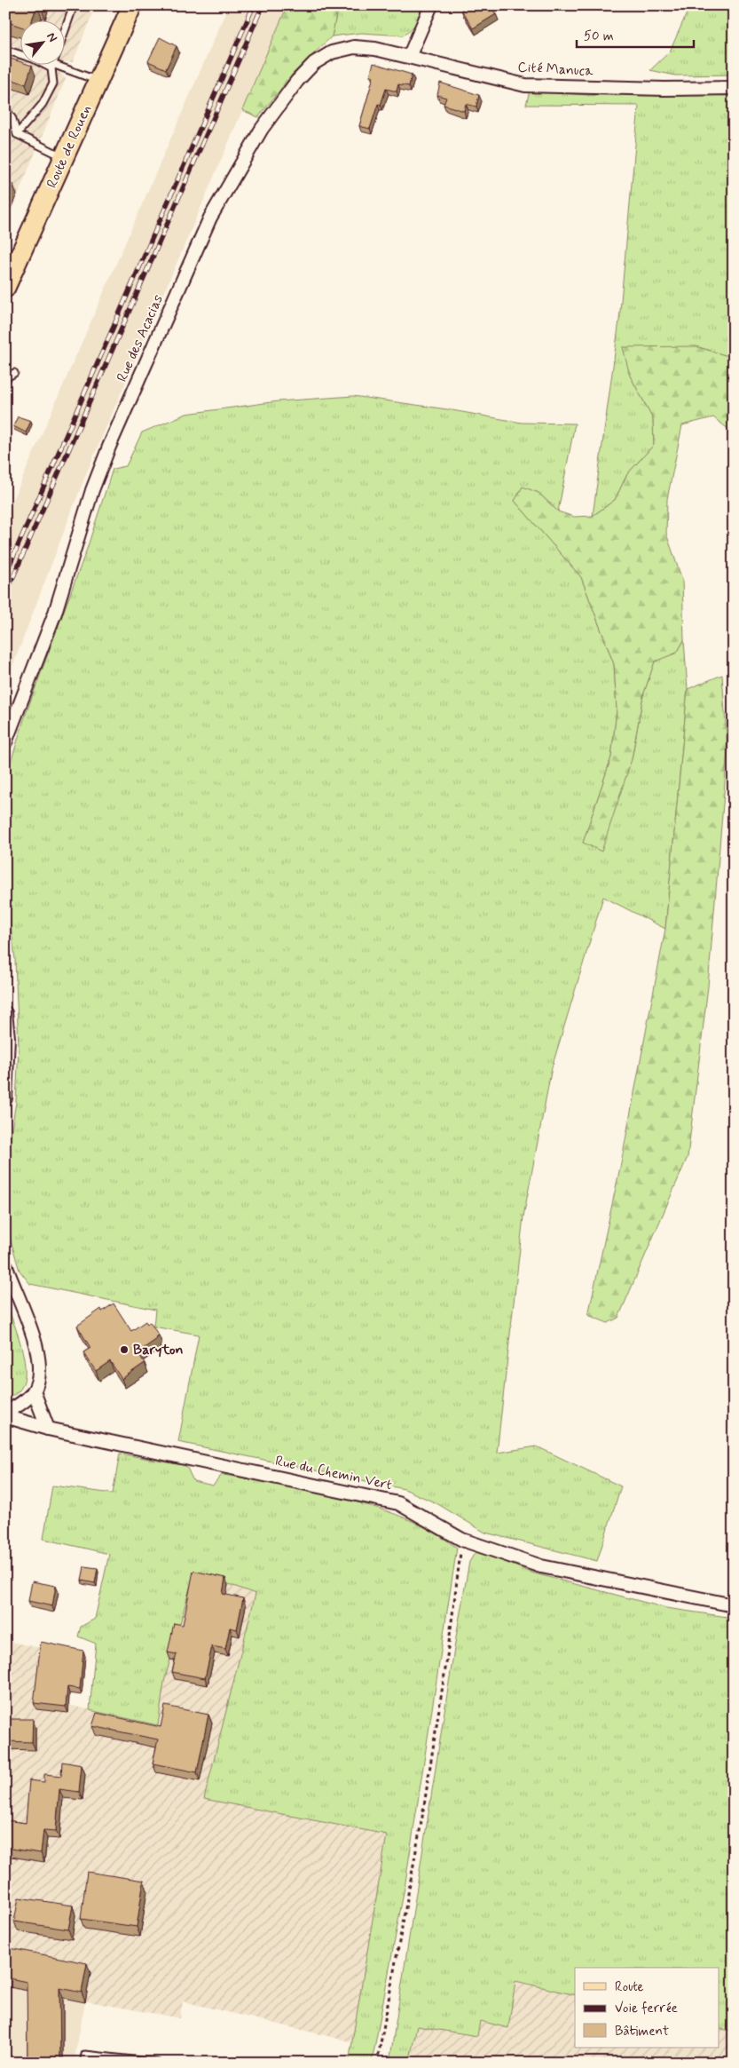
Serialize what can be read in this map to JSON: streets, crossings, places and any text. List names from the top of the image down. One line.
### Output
{"streets":{"main road":["Route de Rouen"],"street":["Cité Manuca","Rue des Acacias","Rue du Chemin Vert"]},"crossings":[["Cité Manuca","Rue des Acacias"]],"places":["Baryton"],"legend":["Route","Voie ferrée","Bâtiment"],"scale_bar":"50 m","north":"top right"}
